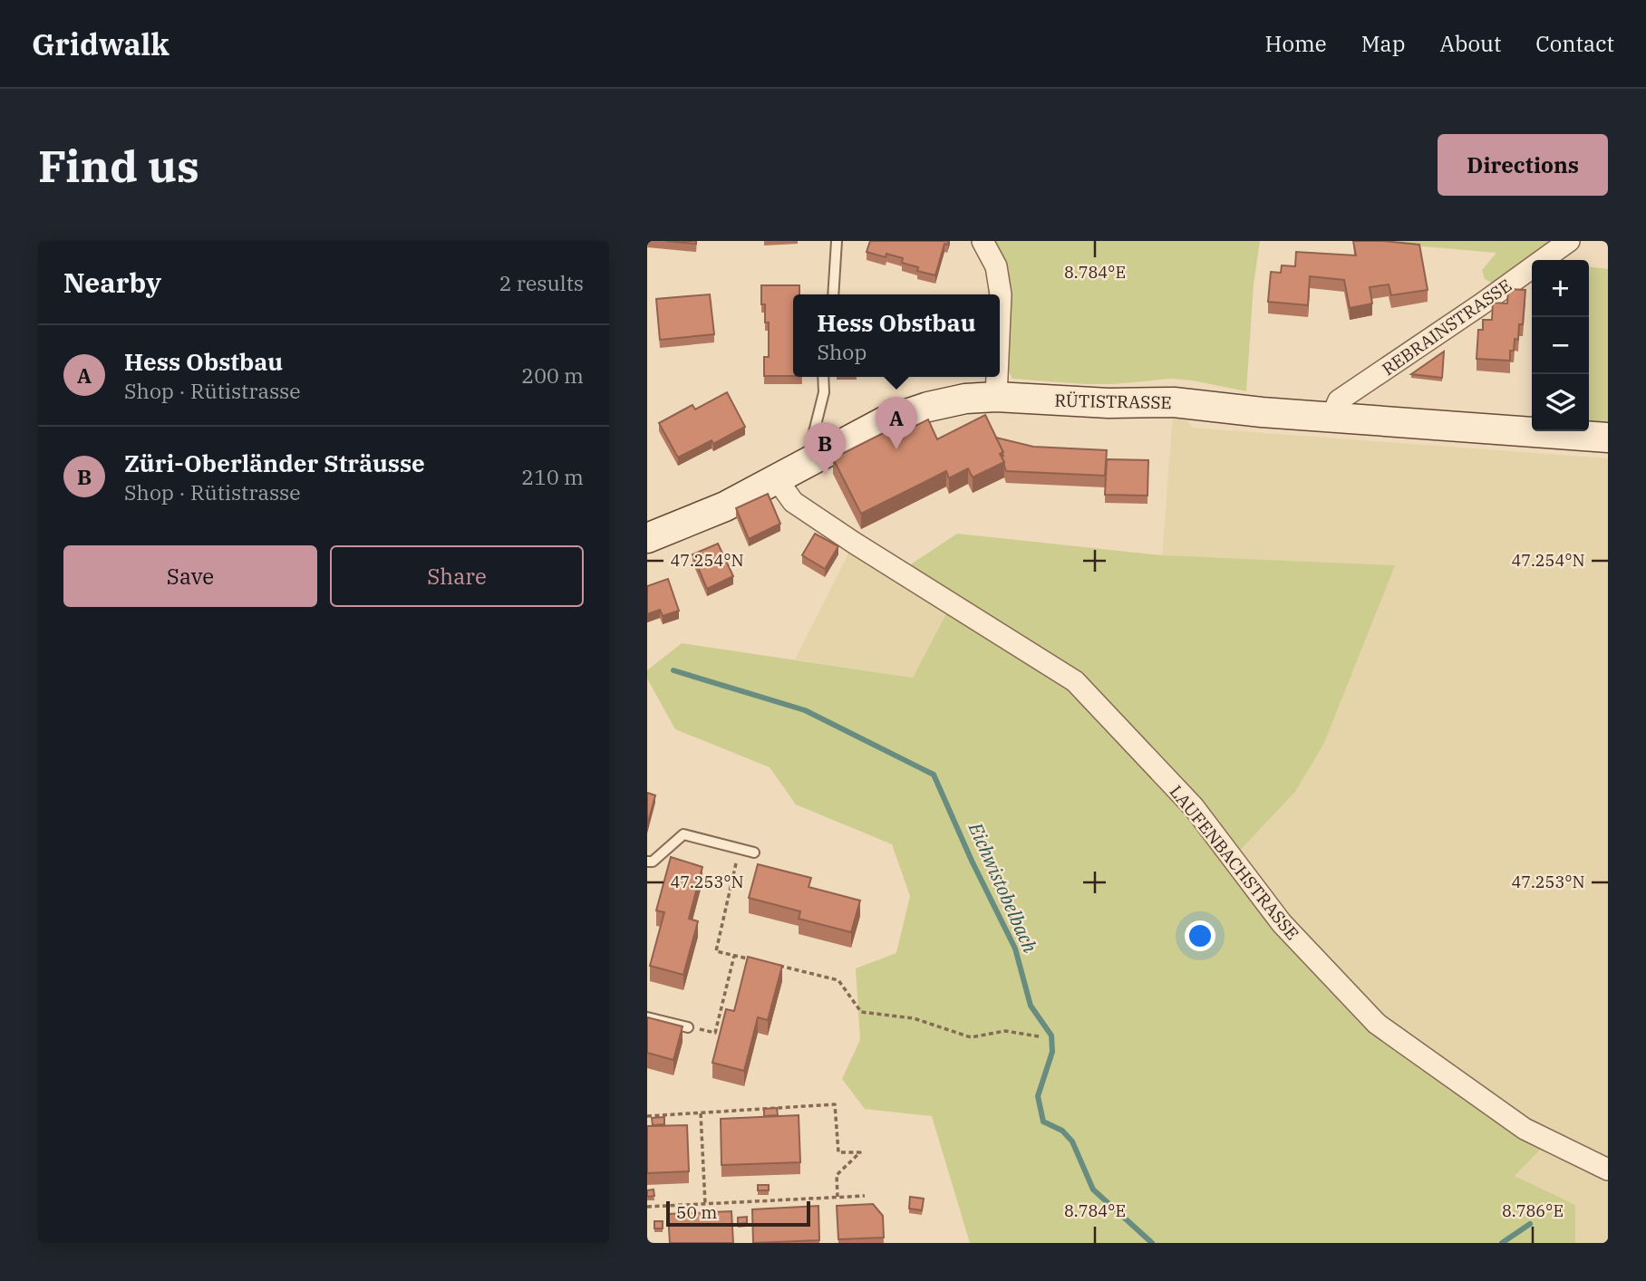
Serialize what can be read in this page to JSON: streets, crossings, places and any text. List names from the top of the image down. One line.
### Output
{"streets":{"main road":["RÜTISTRASSE"],"street":["REBRAINSTRASSE","LAUFENBACHSTRASSE"]},"crossings":[["REBRAINSTRASSE","RÜTISTRASSE"],["RÜTISTRASSE","LAUFENBACHSTRASSE"]],"water":["Eichwistobelbach"],"scale_bar":"50 m","page":{"header":"Gridwalk","nav":["Home","Map","About","Contact"],"buttons":["Directions",["Save","Share"]],"title":"Find us","heading":["Nearby","2 results"],"map_buttons":["+","−"],"popup":["Hess Obstbau","Shop"],"list":[{"mark":"A","name":"Hess Obstbau","note":"Shop · Rütistrasse","value":"200 m"},{"mark":"B","name":"Züri-Oberländer Sträusse","note":"Shop · Rütistrasse","value":"210 m"}],"pins":["A","B"],"scale":"50 m"},"coordinates":["8.784°E","47.254°N","47.253°N","8.786°E"]}
